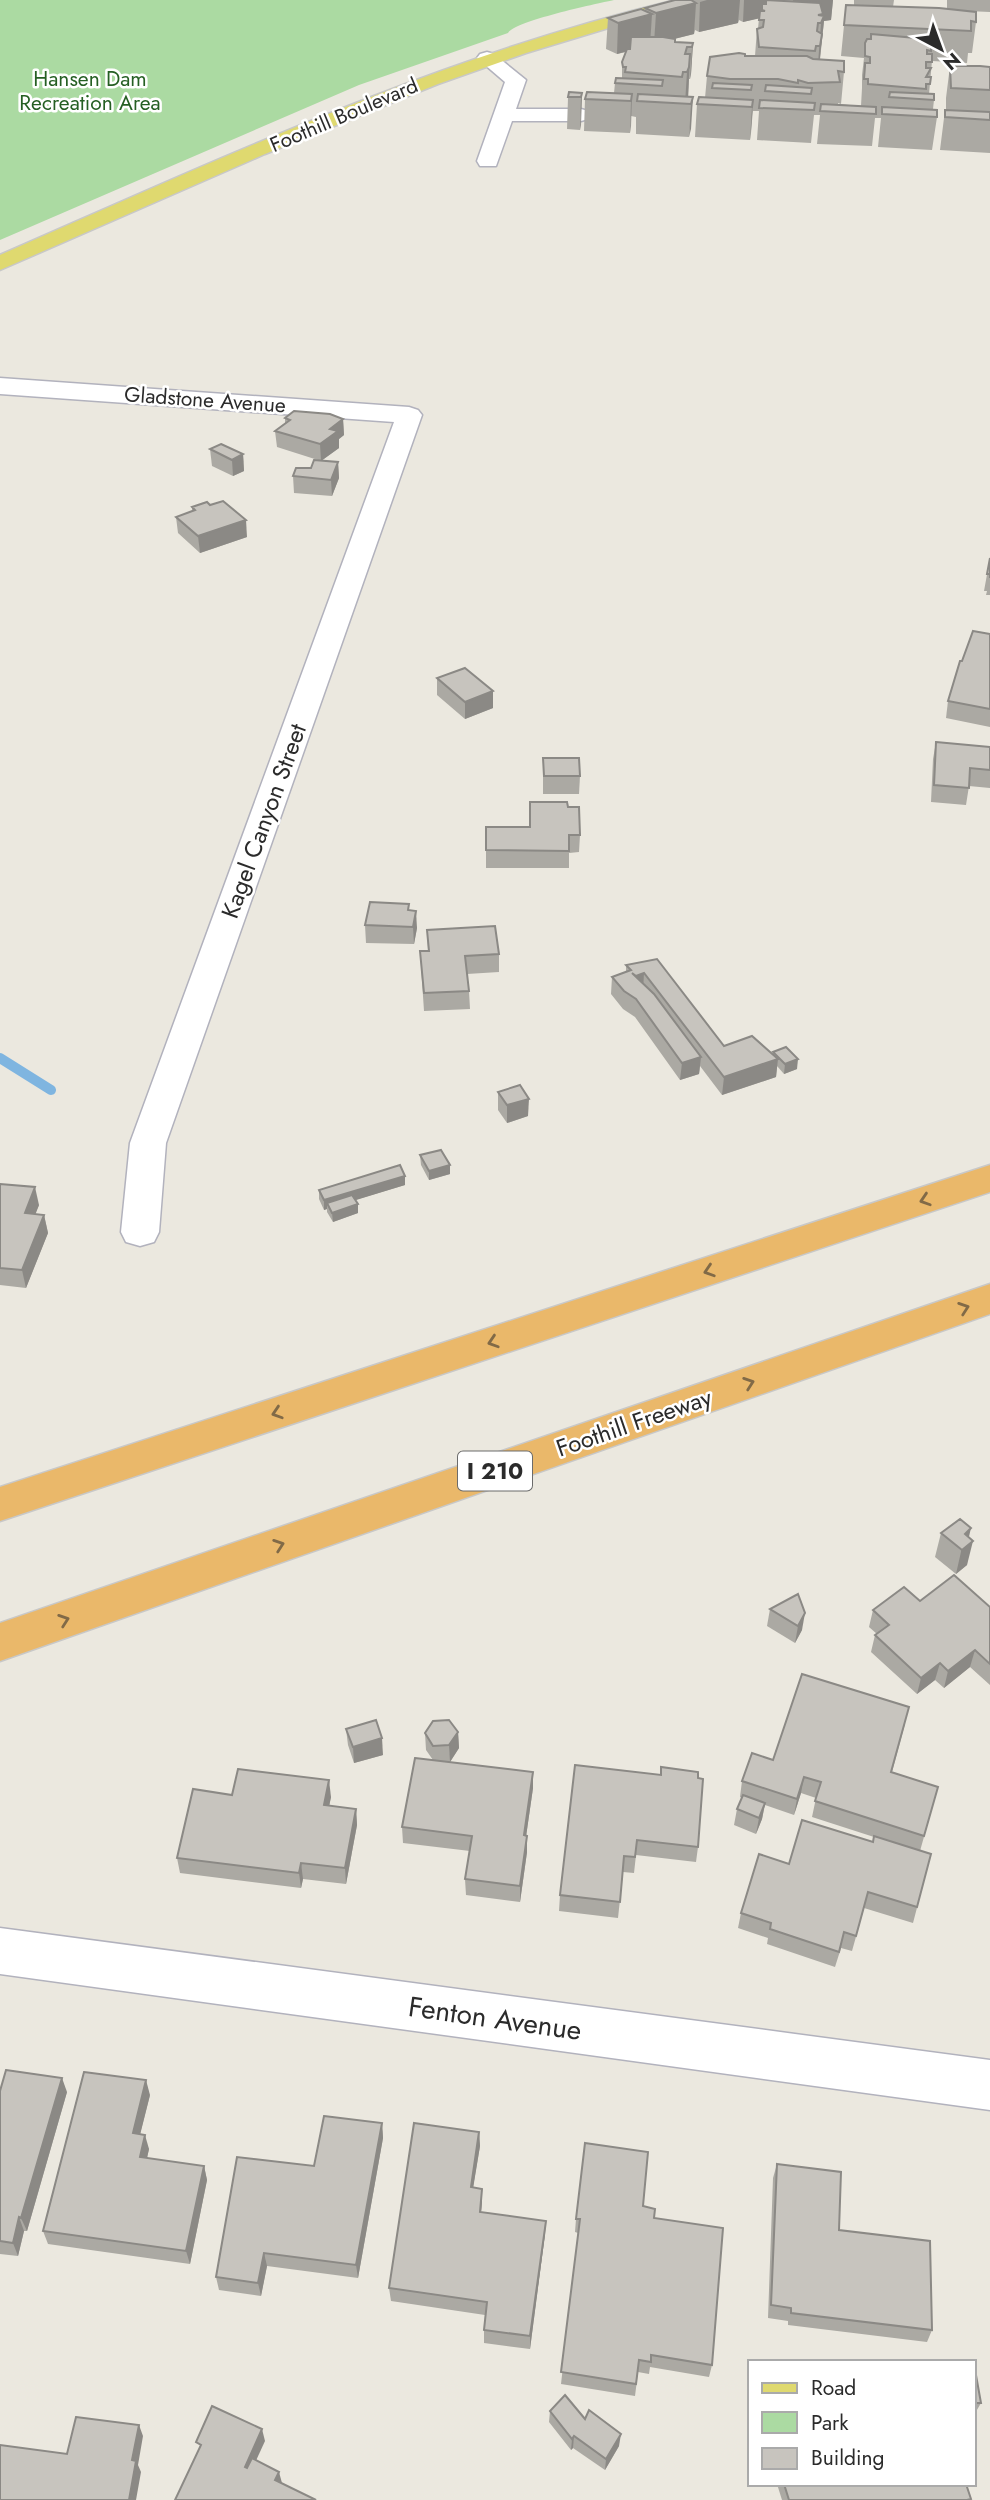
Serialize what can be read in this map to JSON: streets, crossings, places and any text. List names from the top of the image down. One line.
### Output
{"streets":{"highway":["Foothill Freeway","I 210"],"main road":["Foothill Boulevard"],"street":["Gladstone Avenue","Kagel Canyon Street","Fenton Avenue"]},"crossings":[["Gladstone Avenue","Kagel Canyon Street"]],"parks":["Hansen Dam Recreation Area"],"legend":["Road","Park","Building"],"north":"bottom right"}
